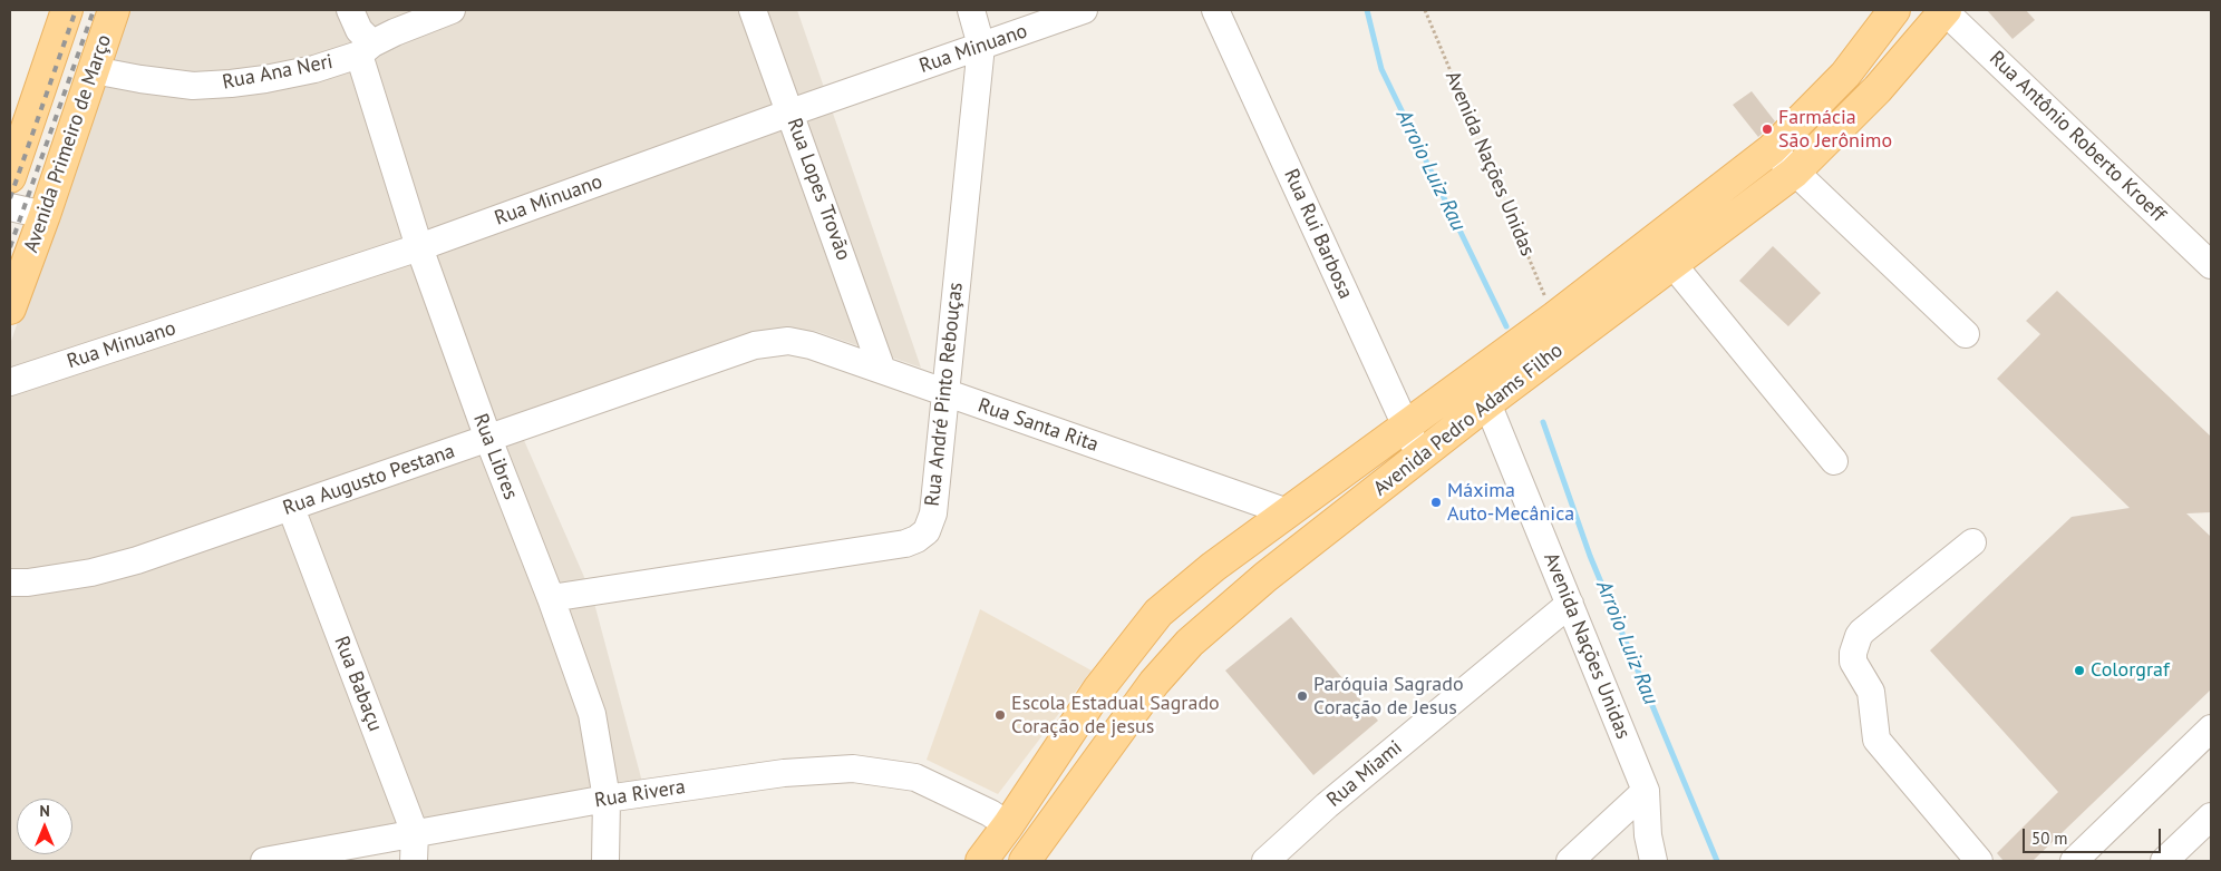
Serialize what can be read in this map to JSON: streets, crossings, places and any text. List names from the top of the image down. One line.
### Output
{"streets":{"main road":["Avenida Primeiro de Março","Avenida Pedro Adams Filho"],"street":["Rua Minuano","Rua Ana Neri","Rua Antônio Roberto Kroeff","Avenida Nações Unidas","Rua Lopes Trovão","Rua Rui Barbosa","Rua André Pinto Rebouças","Rua Santa Rita","Rua Libres","Rua Augusto Pestana","Rua Babaçu","Rua Miami","Rua Rivera"]},"crossings":[["Rua Minuano","Rua Lopes Trovão"],["Rua Minuano","Rua André Pinto Rebouças"],["Rua Minuano","Rua Libres"],["Rua Ana Neri","Avenida Primeiro de Março"],["Rua Ana Neri","Rua Libres"],["Rua Antônio Roberto Kroeff","Avenida Pedro Adams Filho"],["Avenida Nações Unidas","Avenida Pedro Adams Filho"],["Avenida Nações Unidas","Rua Miami"],["Rua Lopes Trovão","Rua Santa Rita"],["Rua Rui Barbosa","Avenida Pedro Adams Filho"],["Rua André Pinto Rebouças","Rua Santa Rita"],["Rua André Pinto Rebouças","Rua Libres"],["Avenida Pedro Adams Filho","Rua Santa Rita"],["Avenida Pedro Adams Filho","Rua Rivera"],["Rua Santa Rita","Rua Augusto Pestana"],["Rua Libres","Rua Augusto Pestana"],["Rua Libres","Rua Rivera"],["Rua Augusto Pestana","Rua Babaçu"],["Rua Babaçu","Rua Rivera"]],"water":["Arroio Luiz Rau"],"places":["Farmácia São Jerônimo","Máxima Auto-Mecânica","Colorgraf","Paróquia Sagrado Coração de Jesus","Escola Estadual Sagrado Coração de jesus"],"scale_bar":"50 m","north":"top"}
